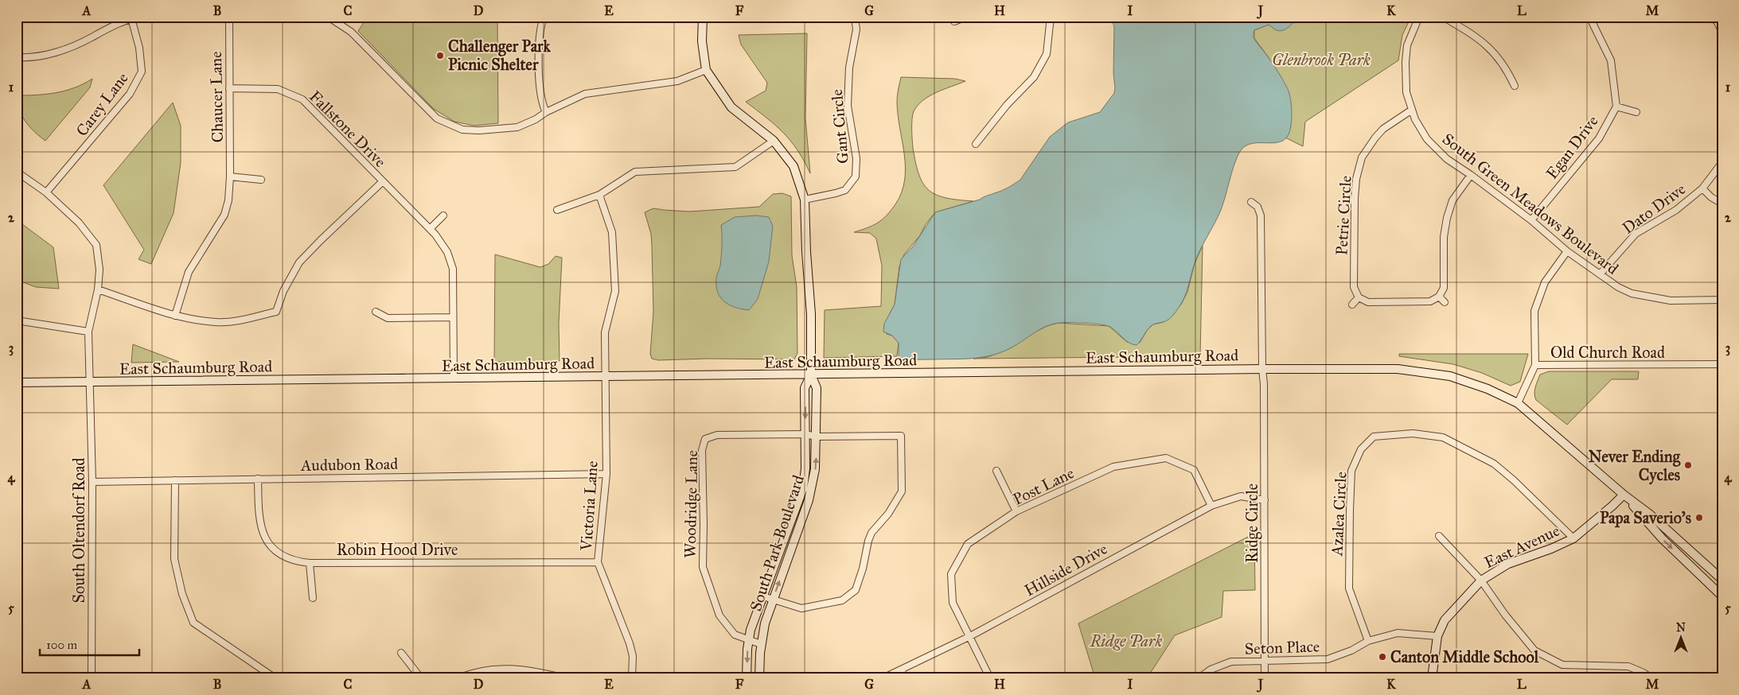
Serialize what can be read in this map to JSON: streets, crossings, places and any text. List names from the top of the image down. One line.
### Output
{"streets":{"main road":["East Schaumburg Road","South Park Boulevard","East Avenue"],"street":["Chaucer Lane","Carey Lane","Gant Circle","Fallstone Drive","Egan Drive","South Green Meadows Boulevard","Dato Drive","Petrie Circle","Old Church Road","Audubon Road","Post Lane","Woodridge Lane","Victoria Lane","Azalea Circle","Ridge Circle","South Oltendorf Road","Robin Hood Drive","Hillside Drive","Seton Place"]},"crossings":[["Chaucer Lane","Fallstone Drive"],["Carey Lane","South Oltendorf Road"],["Fallstone Drive","East Schaumburg Road"],["Egan Drive","South Green Meadows Boulevard"],["South Green Meadows Boulevard","Dato Drive"],["South Green Meadows Boulevard","Petrie Circle"],["Old Church Road","East Schaumburg Road"],["East Schaumburg Road","Victoria Lane"],["East Schaumburg Road","Ridge Circle"],["East Schaumburg Road","South Oltendorf Road"],["East Schaumburg Road","South Park Boulevard"],["East Schaumburg Road","East Avenue"],["Audubon Road","Victoria Lane"],["Audubon Road","South Oltendorf Road"],["Audubon Road","Robin Hood Drive"],["Post Lane","Hillside Drive"],["Woodridge Lane","South Park Boulevard"],["Victoria Lane","Robin Hood Drive"],["Azalea Circle","East Avenue"],["Azalea Circle","Seton Place"],["Ridge Circle","Hillside Drive"],["Ridge Circle","Seton Place"],["East Avenue","Seton Place"]],"parks":["Glenbrook Park","Ridge Park"],"places":["Challenger Park Picnic Shelter","Never Ending Cycles","Papa Saverio's","Canton Middle School"],"scale_bar":"100 m","north":"top","grid":{"columns":["A","B","C","D","E","F","G","H","I","J","K","L","M"],"rows":["1","2","3","4","5"]}}
